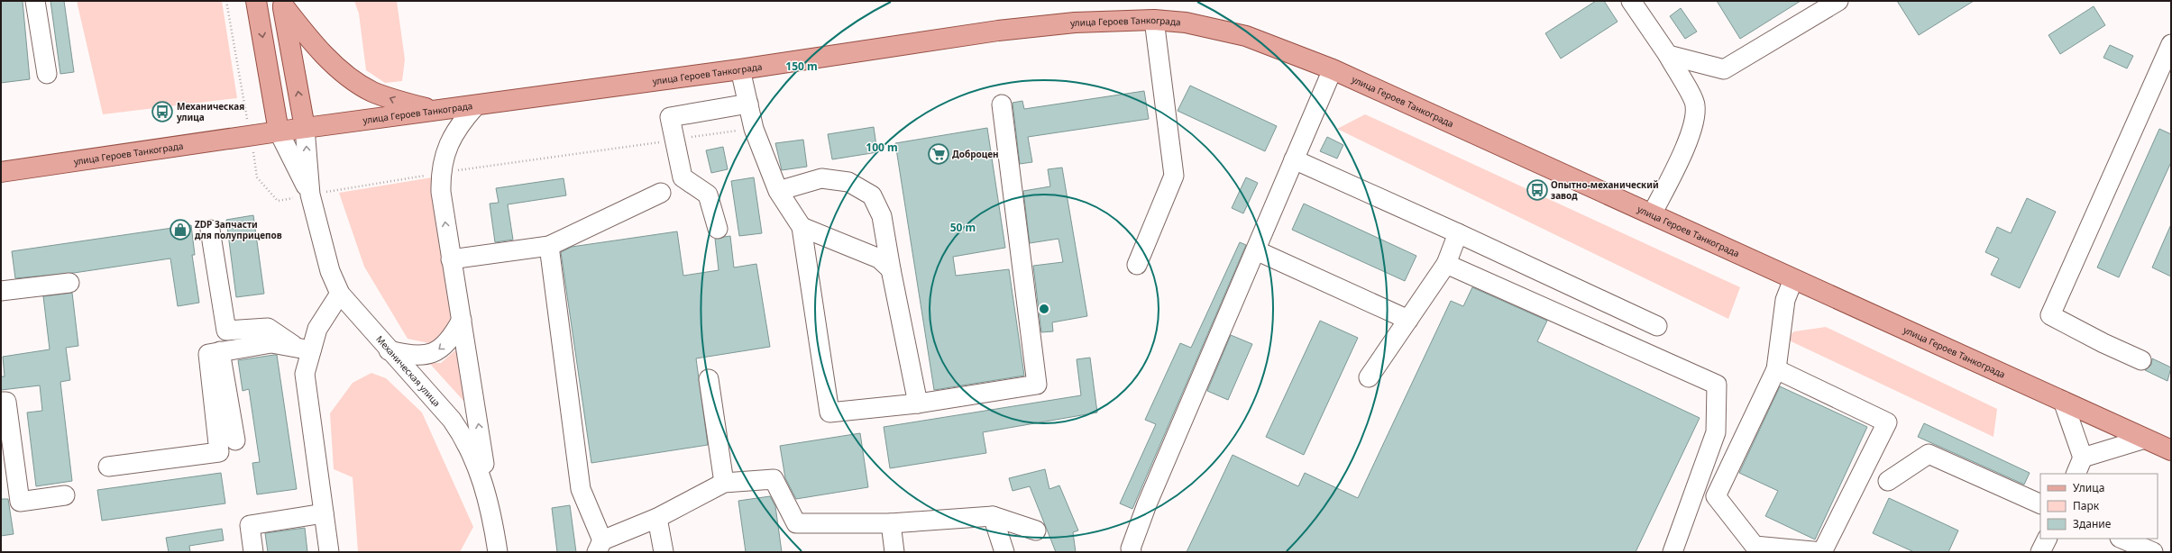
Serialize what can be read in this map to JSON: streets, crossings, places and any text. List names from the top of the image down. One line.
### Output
{"streets":{"main road":["улица Героев Танкограда","Механическая улица"]},"crossings":[["улица Героев Танкограда","Механическая улица"]],"places":{"bus stop":["Механическая улица","Опытно-механический завод"],"supermarket":["Доброцен"],"shop":["ZDP Запчасти для полуприцепов"]},"legend":["Улица","Парк","Здание"],"rings":["150 m","100 m","50 m"]}
